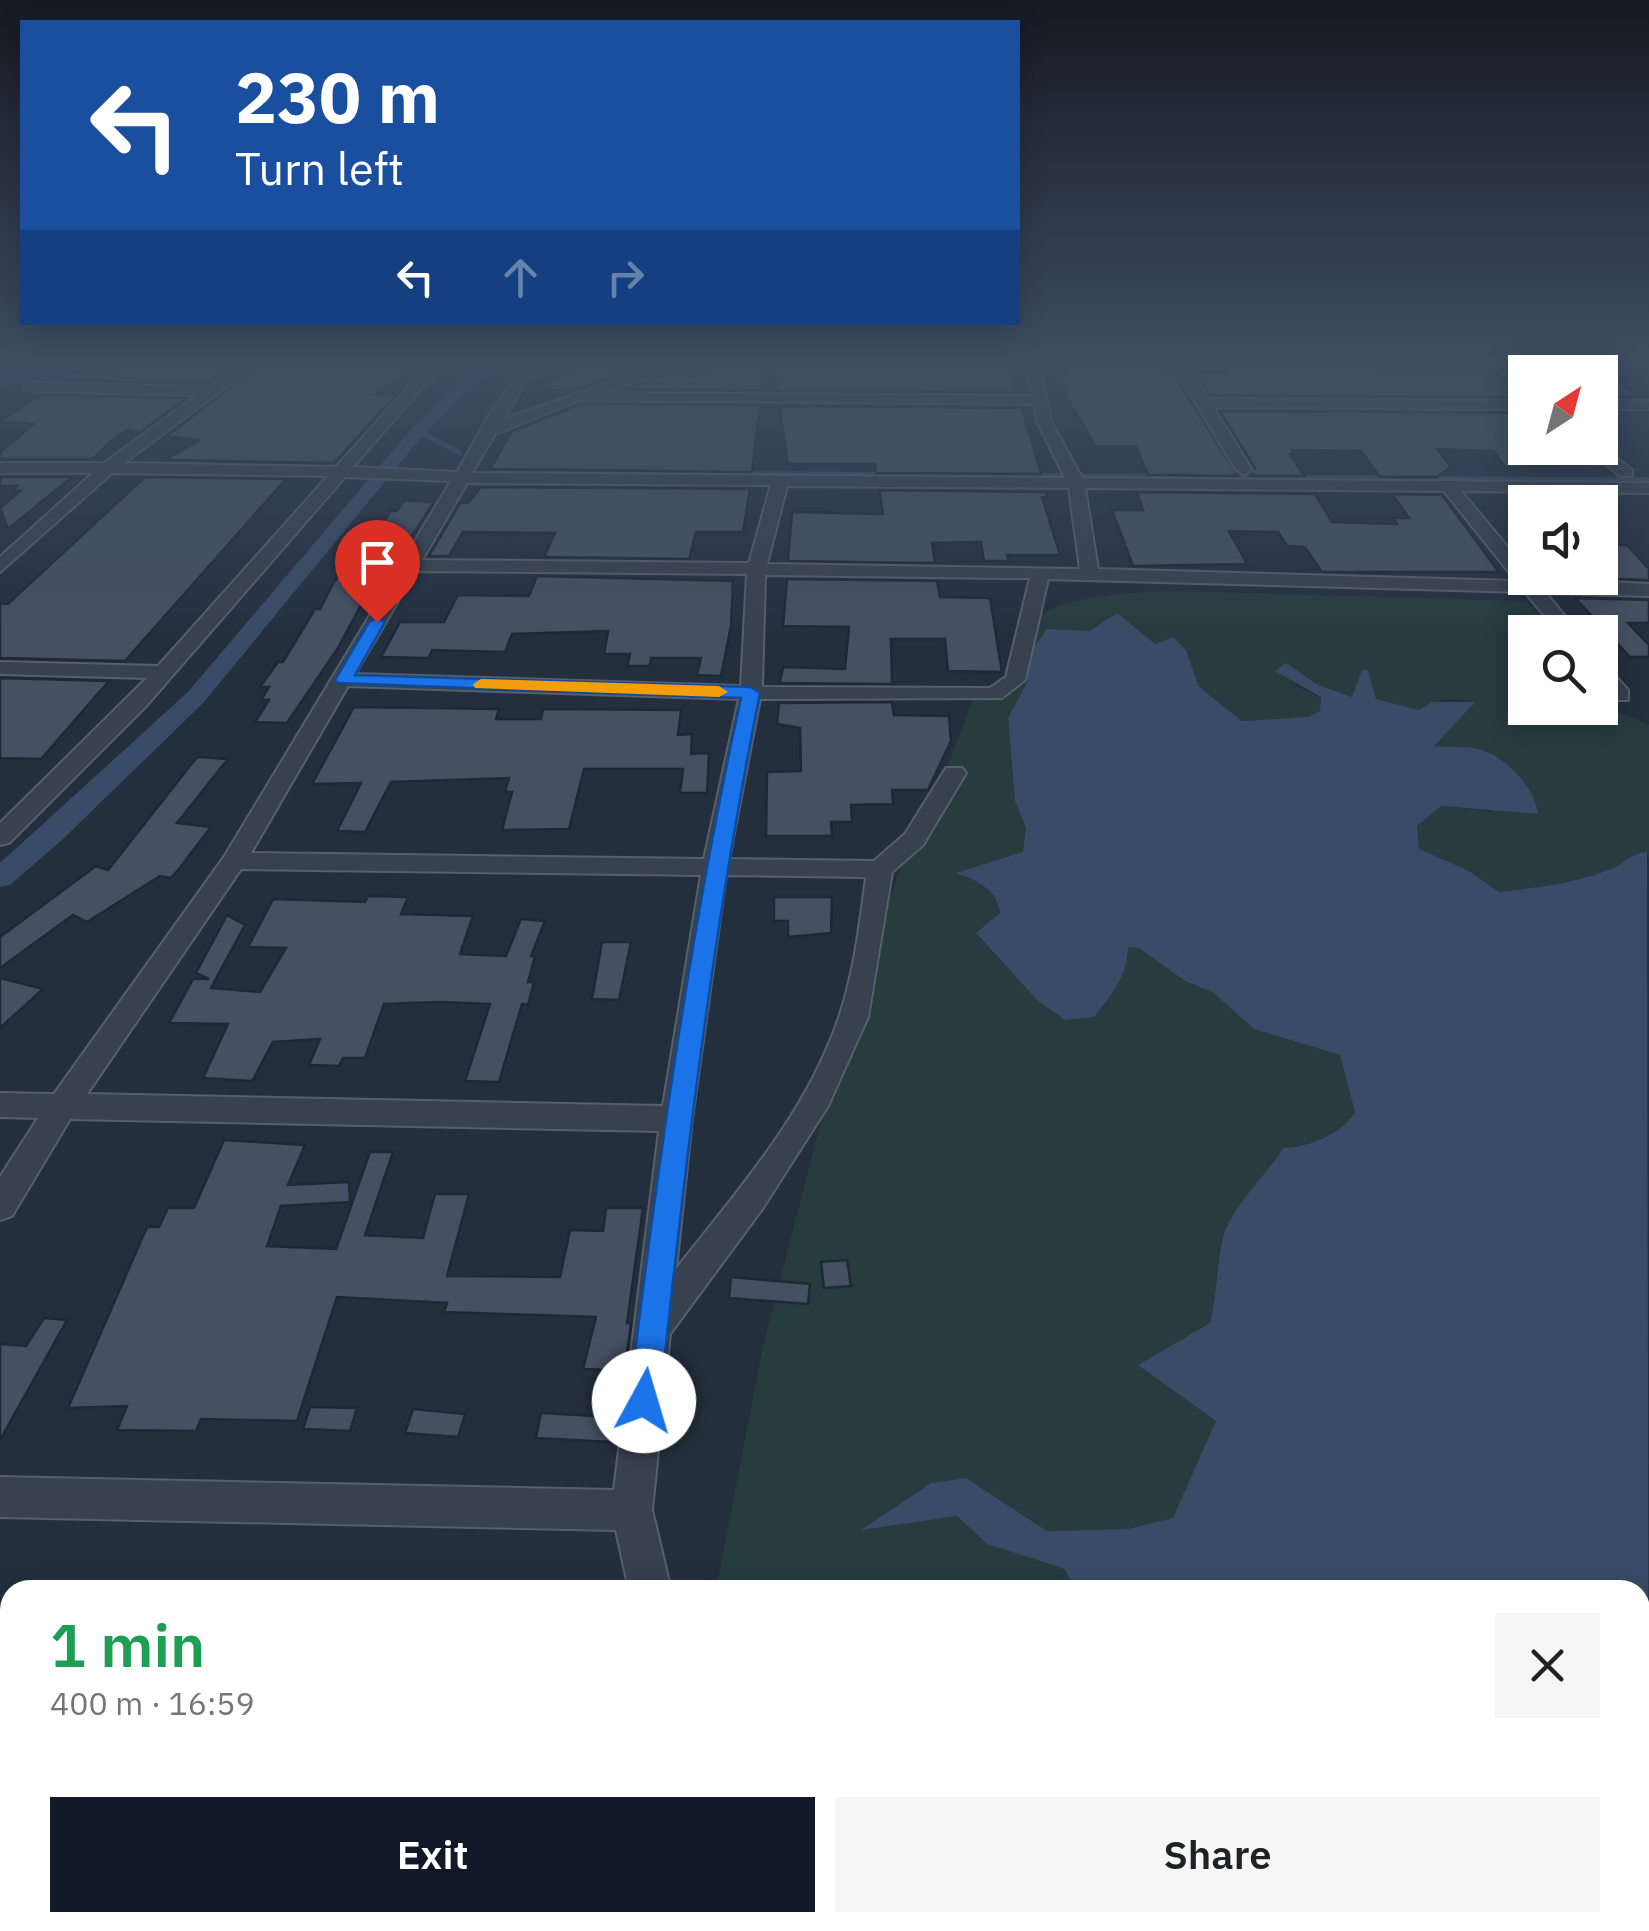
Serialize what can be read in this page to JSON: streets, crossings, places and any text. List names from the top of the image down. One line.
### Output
{"north":"top right","page":{"turn":["230 m","Turn left"],"heading":["1 min","400 m · 16:59"],"buttons":["Exit","Share"]}}
